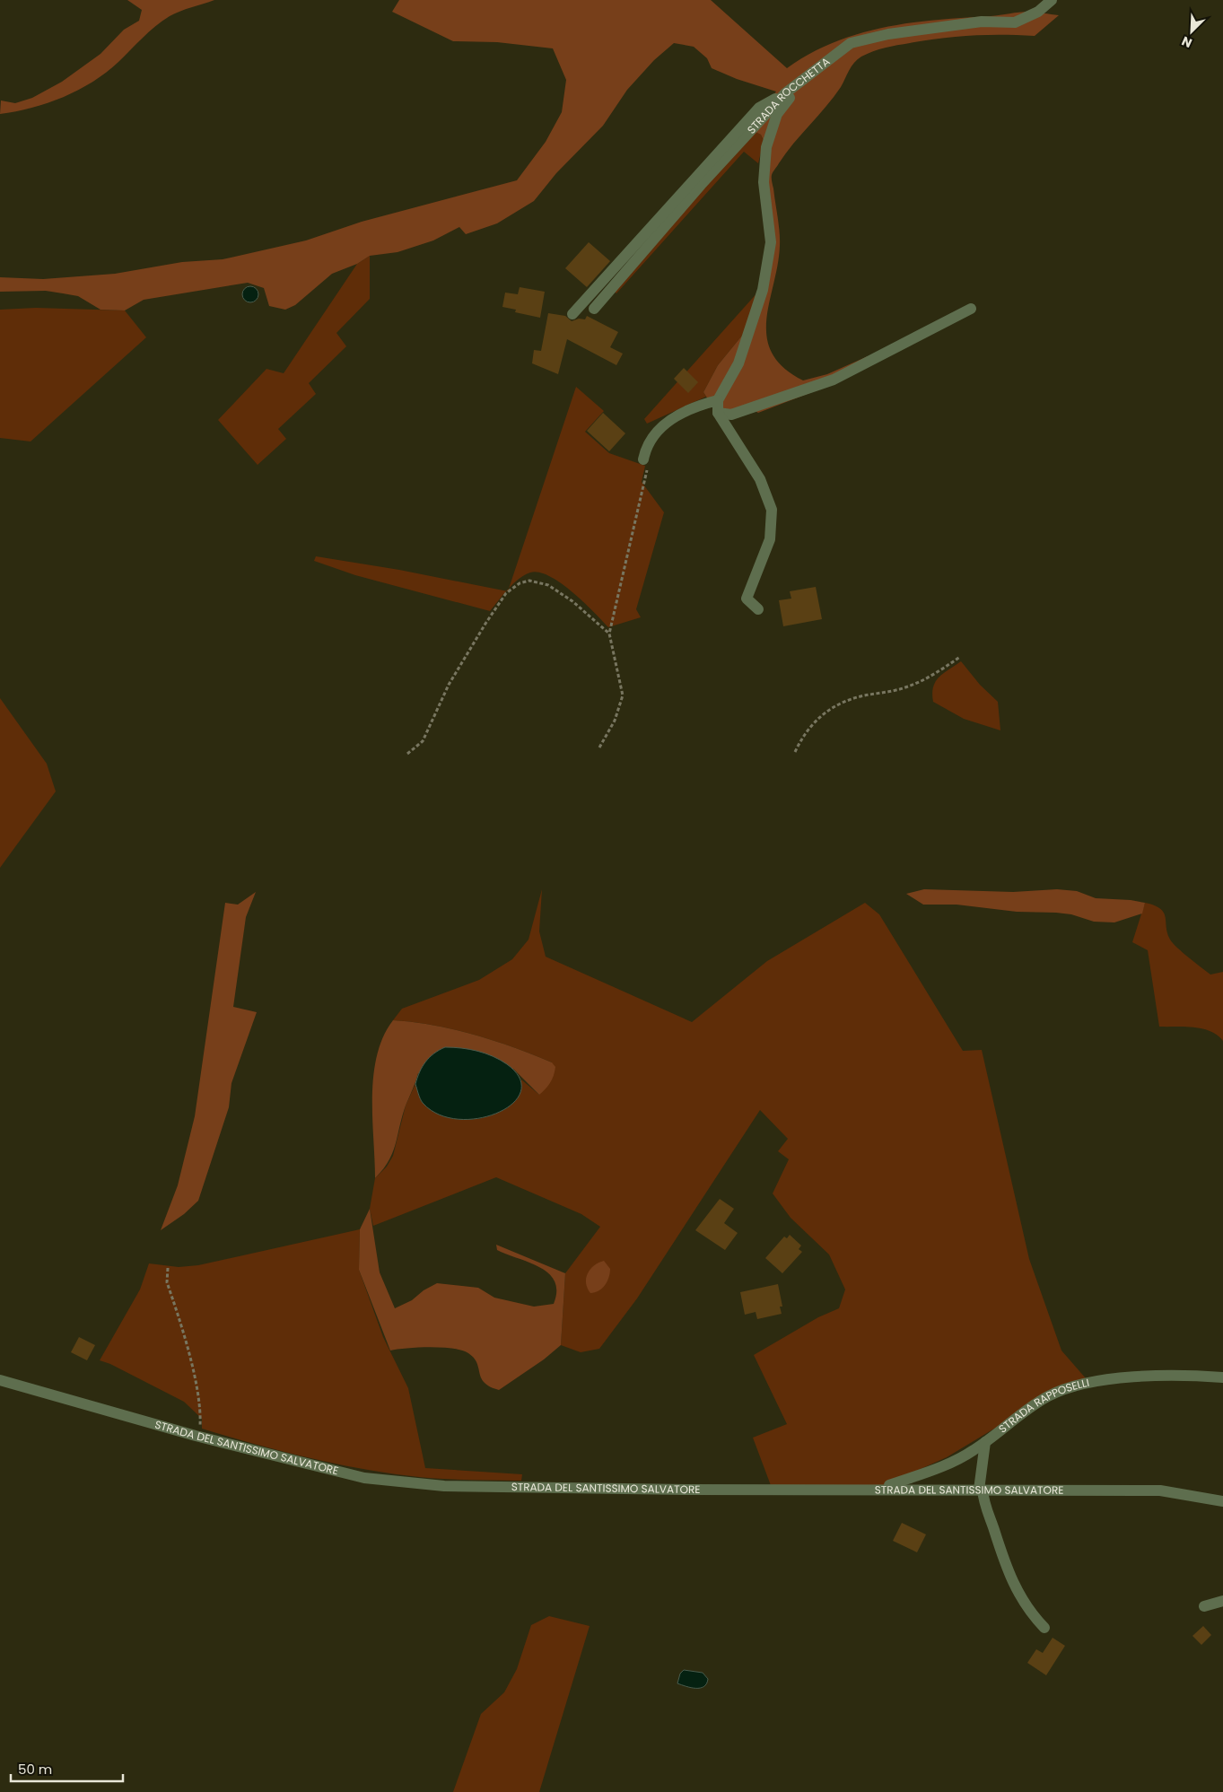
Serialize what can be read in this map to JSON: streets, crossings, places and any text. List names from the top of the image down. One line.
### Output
{"streets":{"street":["STRADA ROCCHETTA","STRADA RAPPOSELLI","STRADA DEL SANTISSIMO SALVATORE"]},"crossings":[["STRADA RAPPOSELLI","STRADA DEL SANTISSIMO SALVATORE"]],"scale_bar":"50 m","north":"bottom left"}
